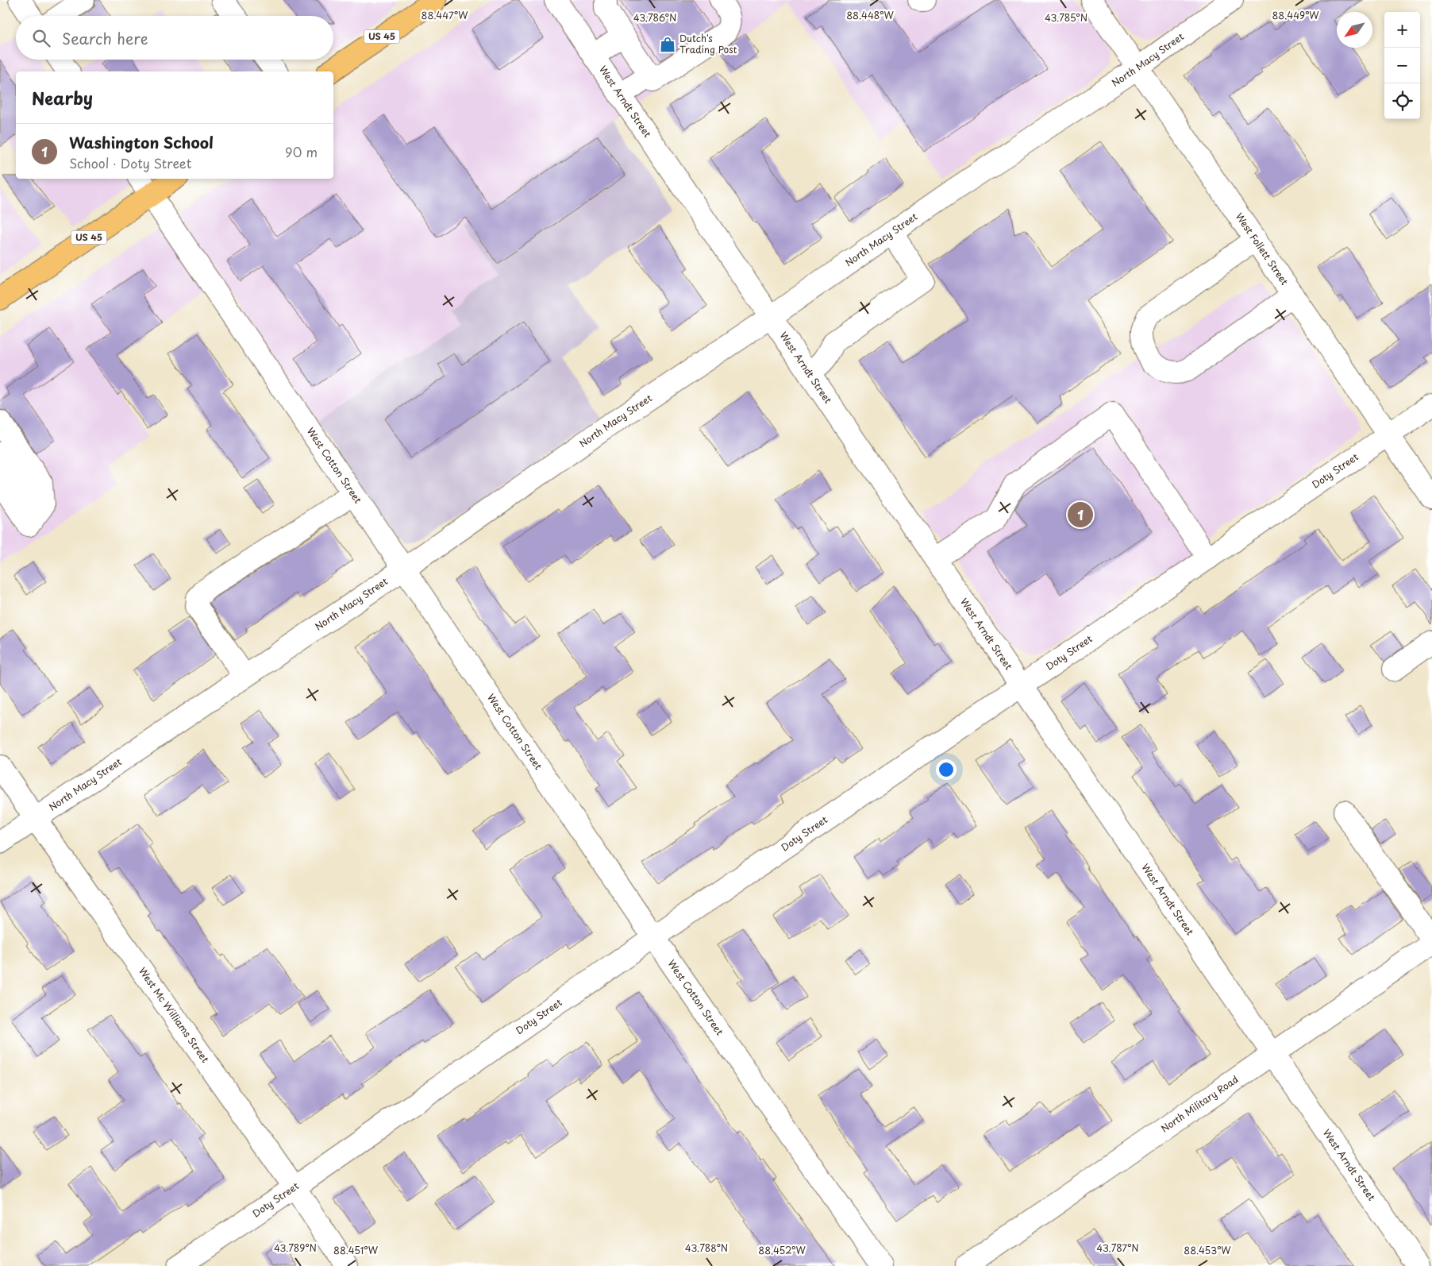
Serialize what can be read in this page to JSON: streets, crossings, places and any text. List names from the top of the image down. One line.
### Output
{"streets":{"main road":["US 45"],"street":["North Macy Street","West Arndt Street","West Follett Street","West Cotton Street","Doty Street","West Mc Williams Street","North Military Road"]},"crossings":[["US 45","West Cotton Street"],["North Macy Street","West Arndt Street"],["North Macy Street","West Follett Street"],["North Macy Street","West Cotton Street"],["North Macy Street","West Mc Williams Street"],["West Arndt Street","Doty Street"],["West Arndt Street","North Military Road"],["West Follett Street","Doty Street"],["West Cotton Street","Doty Street"],["Doty Street","West Mc Williams Street"]],"places":{"shop":["Dutch's Trading Post"]},"north":"bottom left","page":{"map_buttons":["+","−"],"search":"Search here","heading":"Nearby","list":[{"mark":"1","name":"Washington School","note":"School · Doty Street","value":"90 m"}],"pins":"1"},"coordinates":["88.448°W","88.447°W","88.449°W","43.786°N","43.785°N","43.789°N","43.788°N","43.787°N","88.451°W","88.452°W","88.453°W"]}
